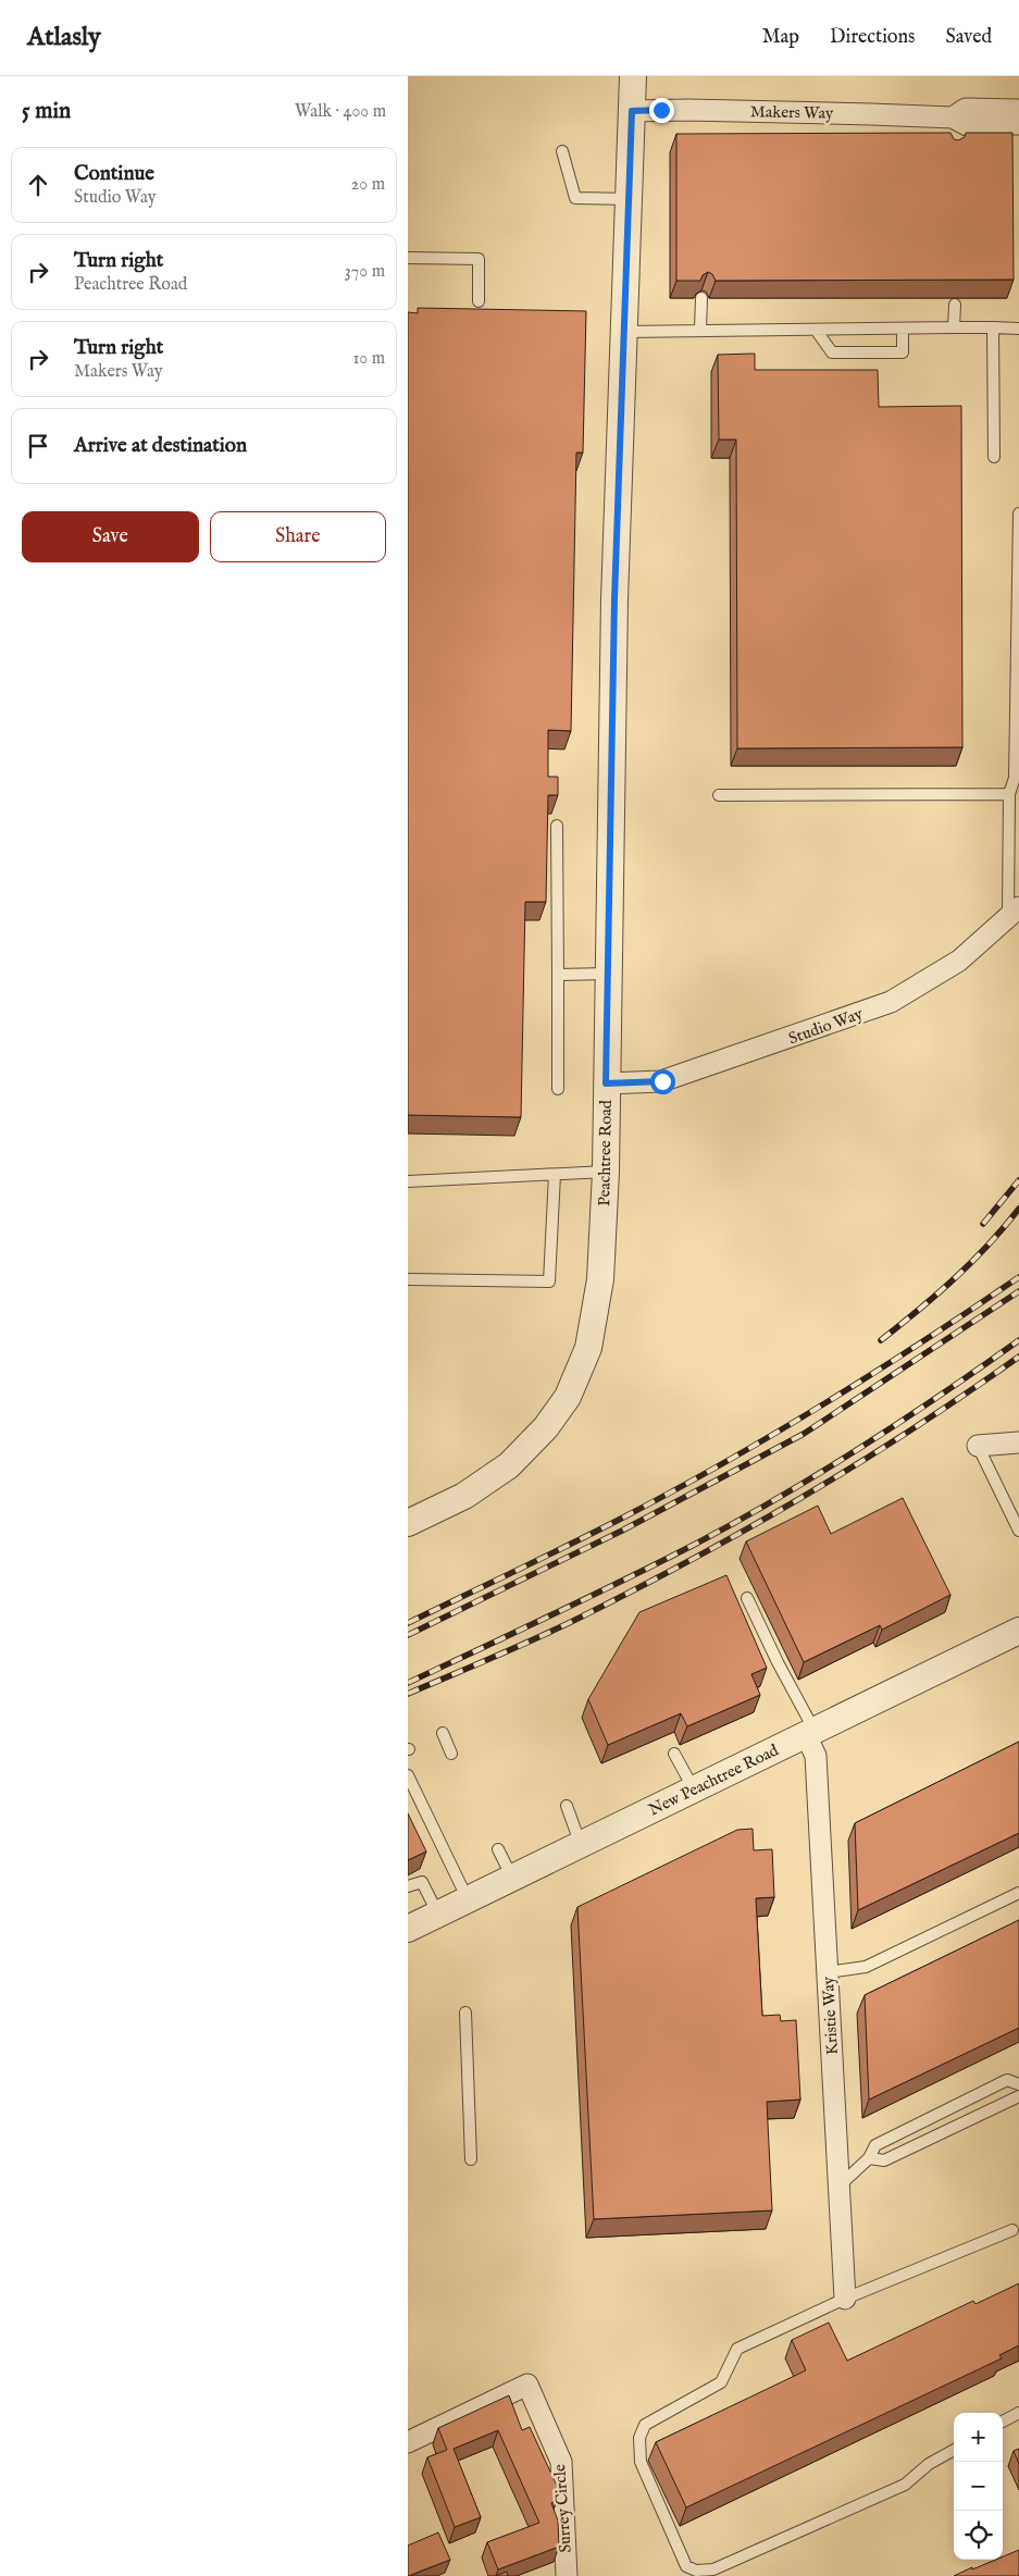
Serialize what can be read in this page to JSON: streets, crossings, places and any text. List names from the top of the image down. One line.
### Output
{"streets":{"street":["Makers Way","Studio Way","Peachtree Road","New Peachtree Road","Kristie Way","Surrey Circle"]},"crossings":[["Makers Way","Peachtree Road"],["Studio Way","Peachtree Road"],["New Peachtree Road","Kristie Way"]],"page":{"header":"Atlasly","nav":["Map","Directions","Saved"],"heading":["5 min","Walk · 400 m"],"list":[["Continue","Studio Way","20 m"],["Turn right","Peachtree Road","370 m"],["Turn right","Makers Way","10 m"],"Arrive at destination"],"buttons":["Save","Share"],"map_buttons":["+","−"]}}
